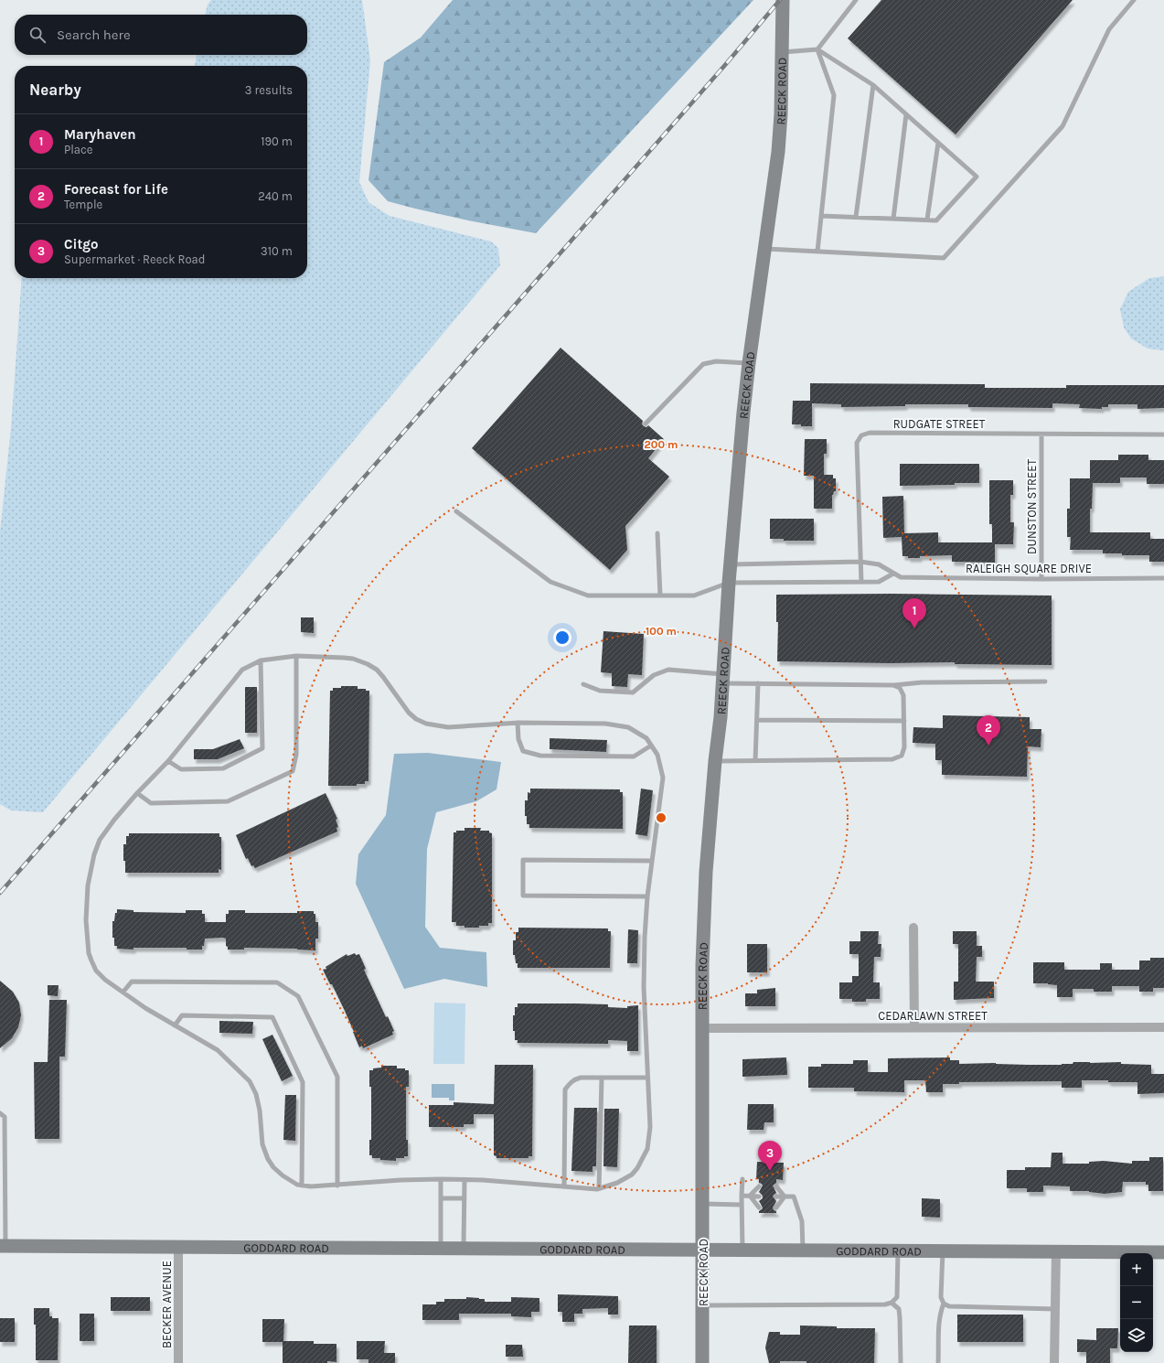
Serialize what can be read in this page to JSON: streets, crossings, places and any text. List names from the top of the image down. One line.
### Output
{"streets":{"street":["REECK ROAD","CEDARLAWN STREET","GODDARD ROAD","BECKER AVENUE"],"lane":["RUDGATE STREET","DUNSTON STREET","RALEIGH SQUARE DRIVE"]},"crossings":[["REECK ROAD","RALEIGH SQUARE DRIVE"],["REECK ROAD","CEDARLAWN STREET"],["REECK ROAD","GODDARD ROAD"],["RUDGATE STREET","DUNSTON STREET"],["RUDGATE STREET","RALEIGH SQUARE DRIVE"],["DUNSTON STREET","RALEIGH SQUARE DRIVE"],["GODDARD ROAD","BECKER AVENUE"]],"page":{"search":"Search here","heading":["Nearby","3 results"],"list":[{"mark":"1","name":"Maryhaven","note":"Place","value":"190 m"},{"mark":"2","name":"Forecast for Life","note":"Temple","value":"240 m"},{"mark":"3","name":"Citgo","note":"Supermarket · Reeck Road","value":"310 m"}],"pins":["1","2","3"],"map_buttons":["+","−"]},"rings":["200 m","100 m"]}
